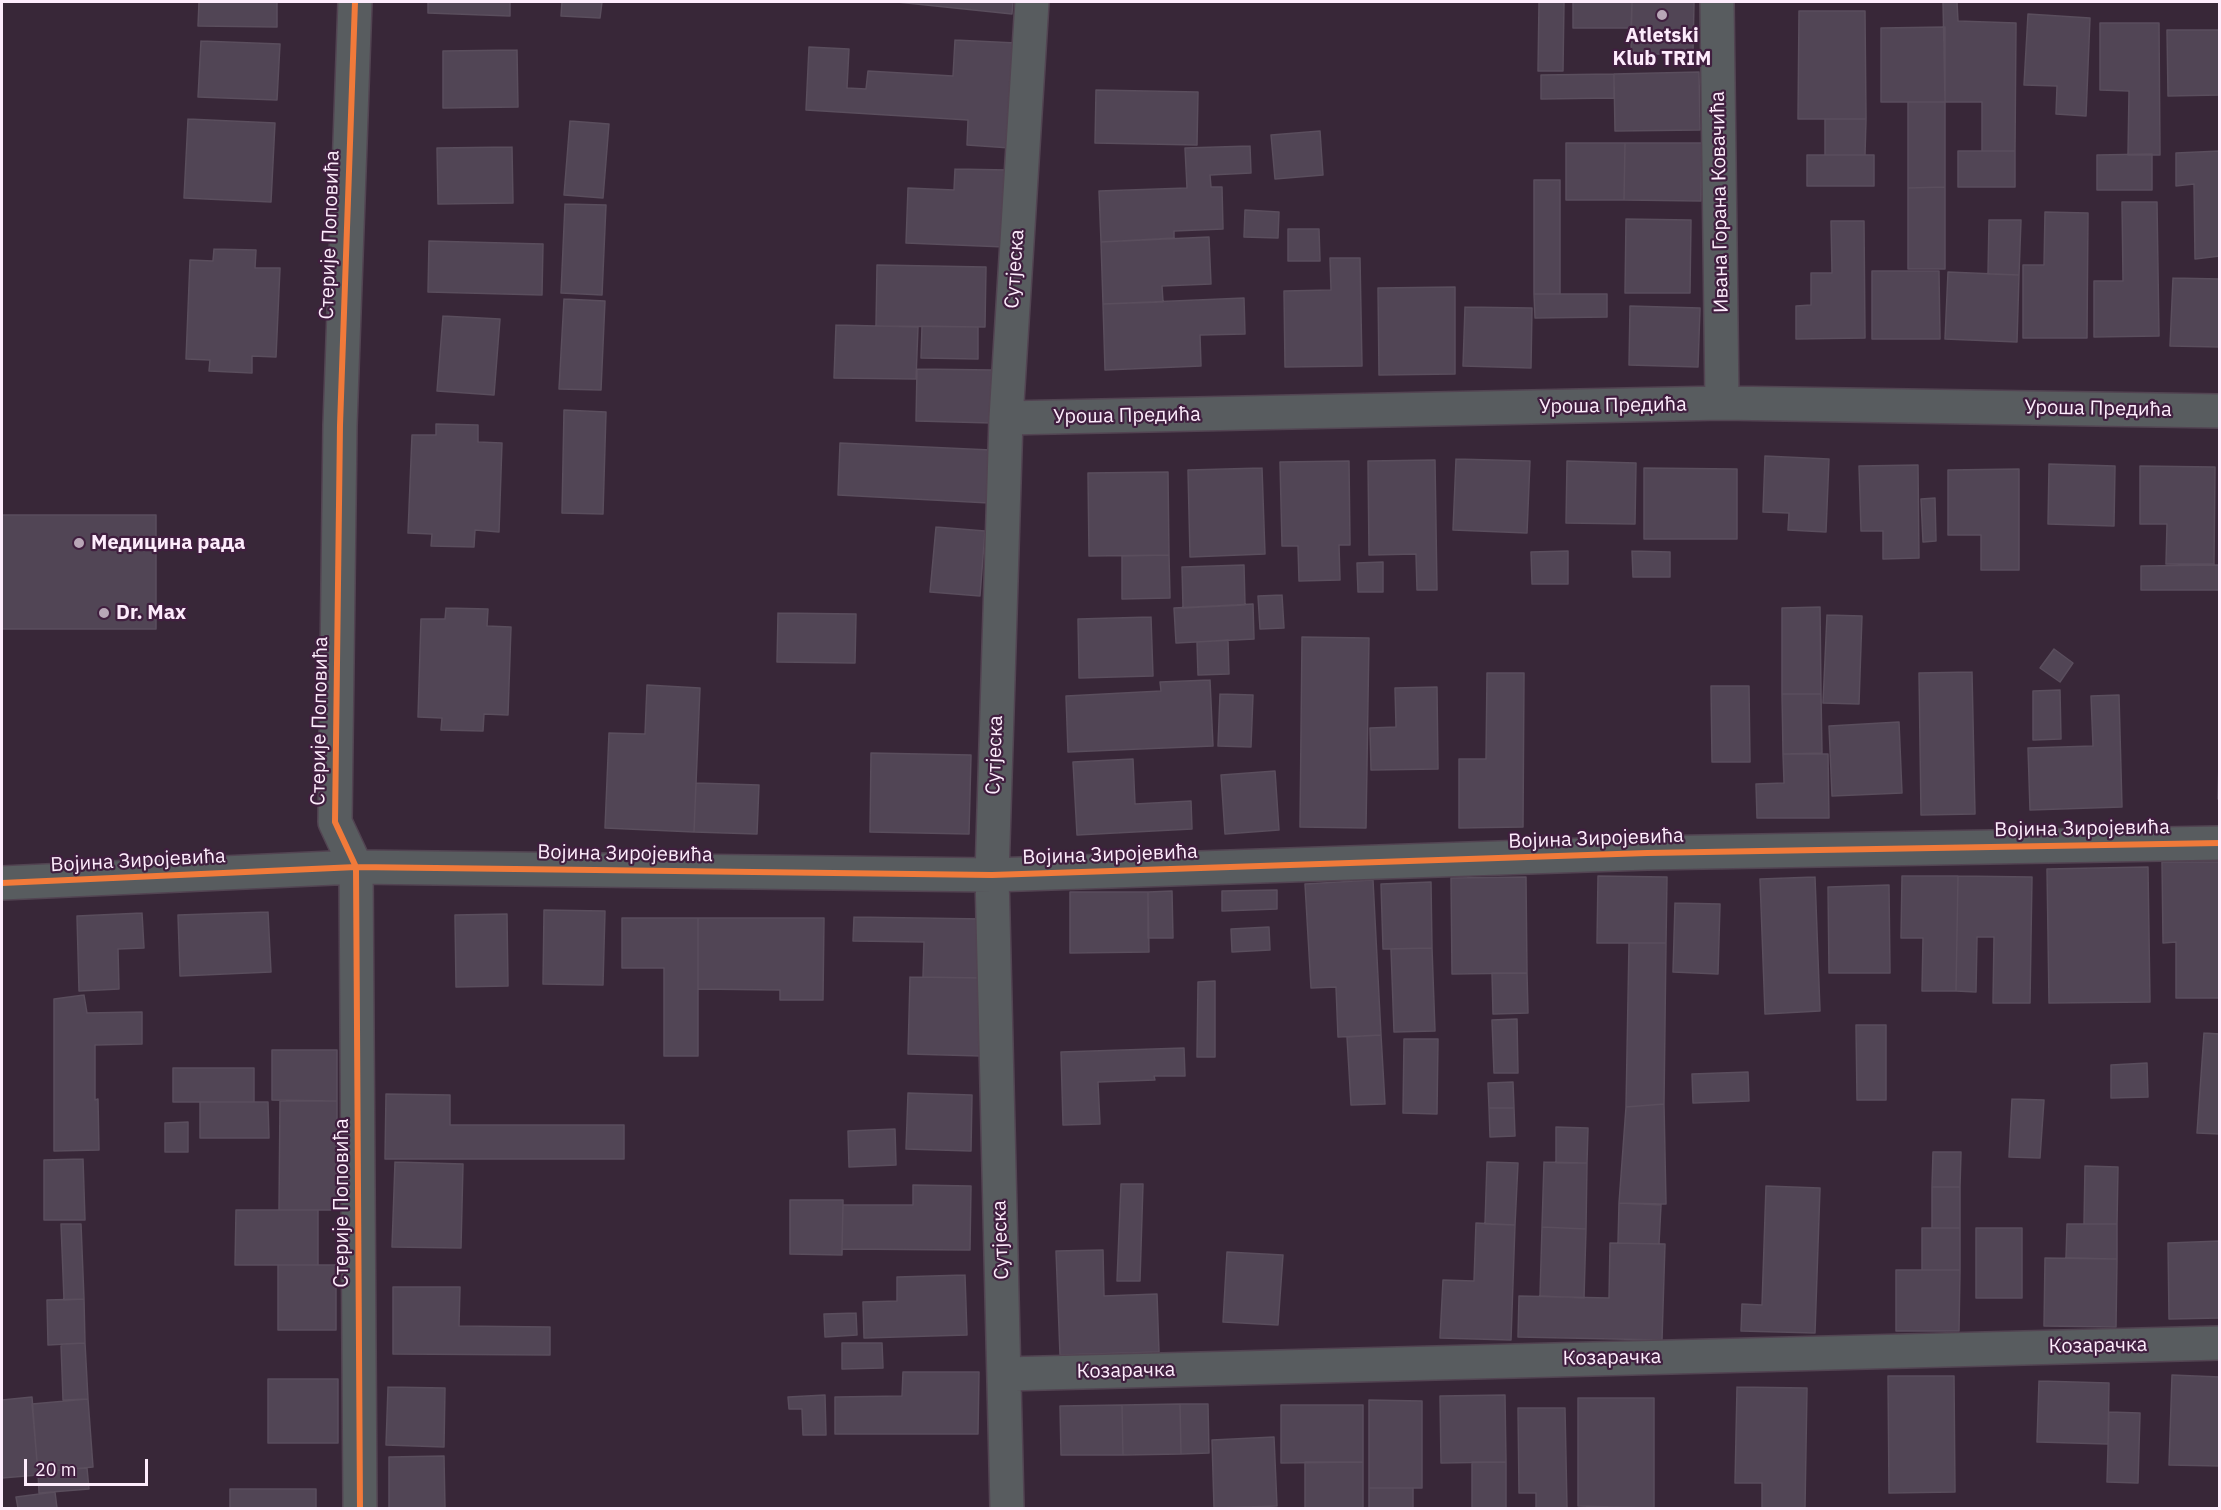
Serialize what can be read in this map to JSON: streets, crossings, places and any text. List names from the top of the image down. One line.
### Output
{"streets":{"street":["Ивана Горана Ковачића","Стерије Поповића","Сутјеска","Уроша Предића","Војина Зиројевића","Козарачка"]},"crossings":[["Ивана Горана Ковачића","Уроша Предића"],["Стерије Поповића","Војина Зиројевића"],["Сутјеска","Уроша Предића"],["Сутјеска","Војина Зиројевића"],["Сутјеска","Козарачка"]],"places":["Atletski Klub TRIM","Медицина рада","Dr. Max"],"scale_bar":"20 m"}
